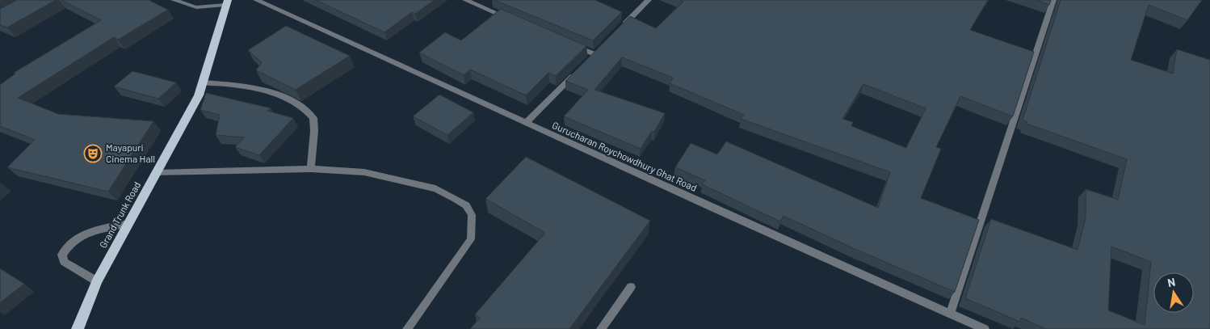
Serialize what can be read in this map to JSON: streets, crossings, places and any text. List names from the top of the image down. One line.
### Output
{"streets":{"main road":["Grand Trunk Road"],"street":["Gurucharan Roychowdhury Ghat Road"]},"places":{"theatre":["Mayapuri Cinema Hall"]},"north":"top"}
